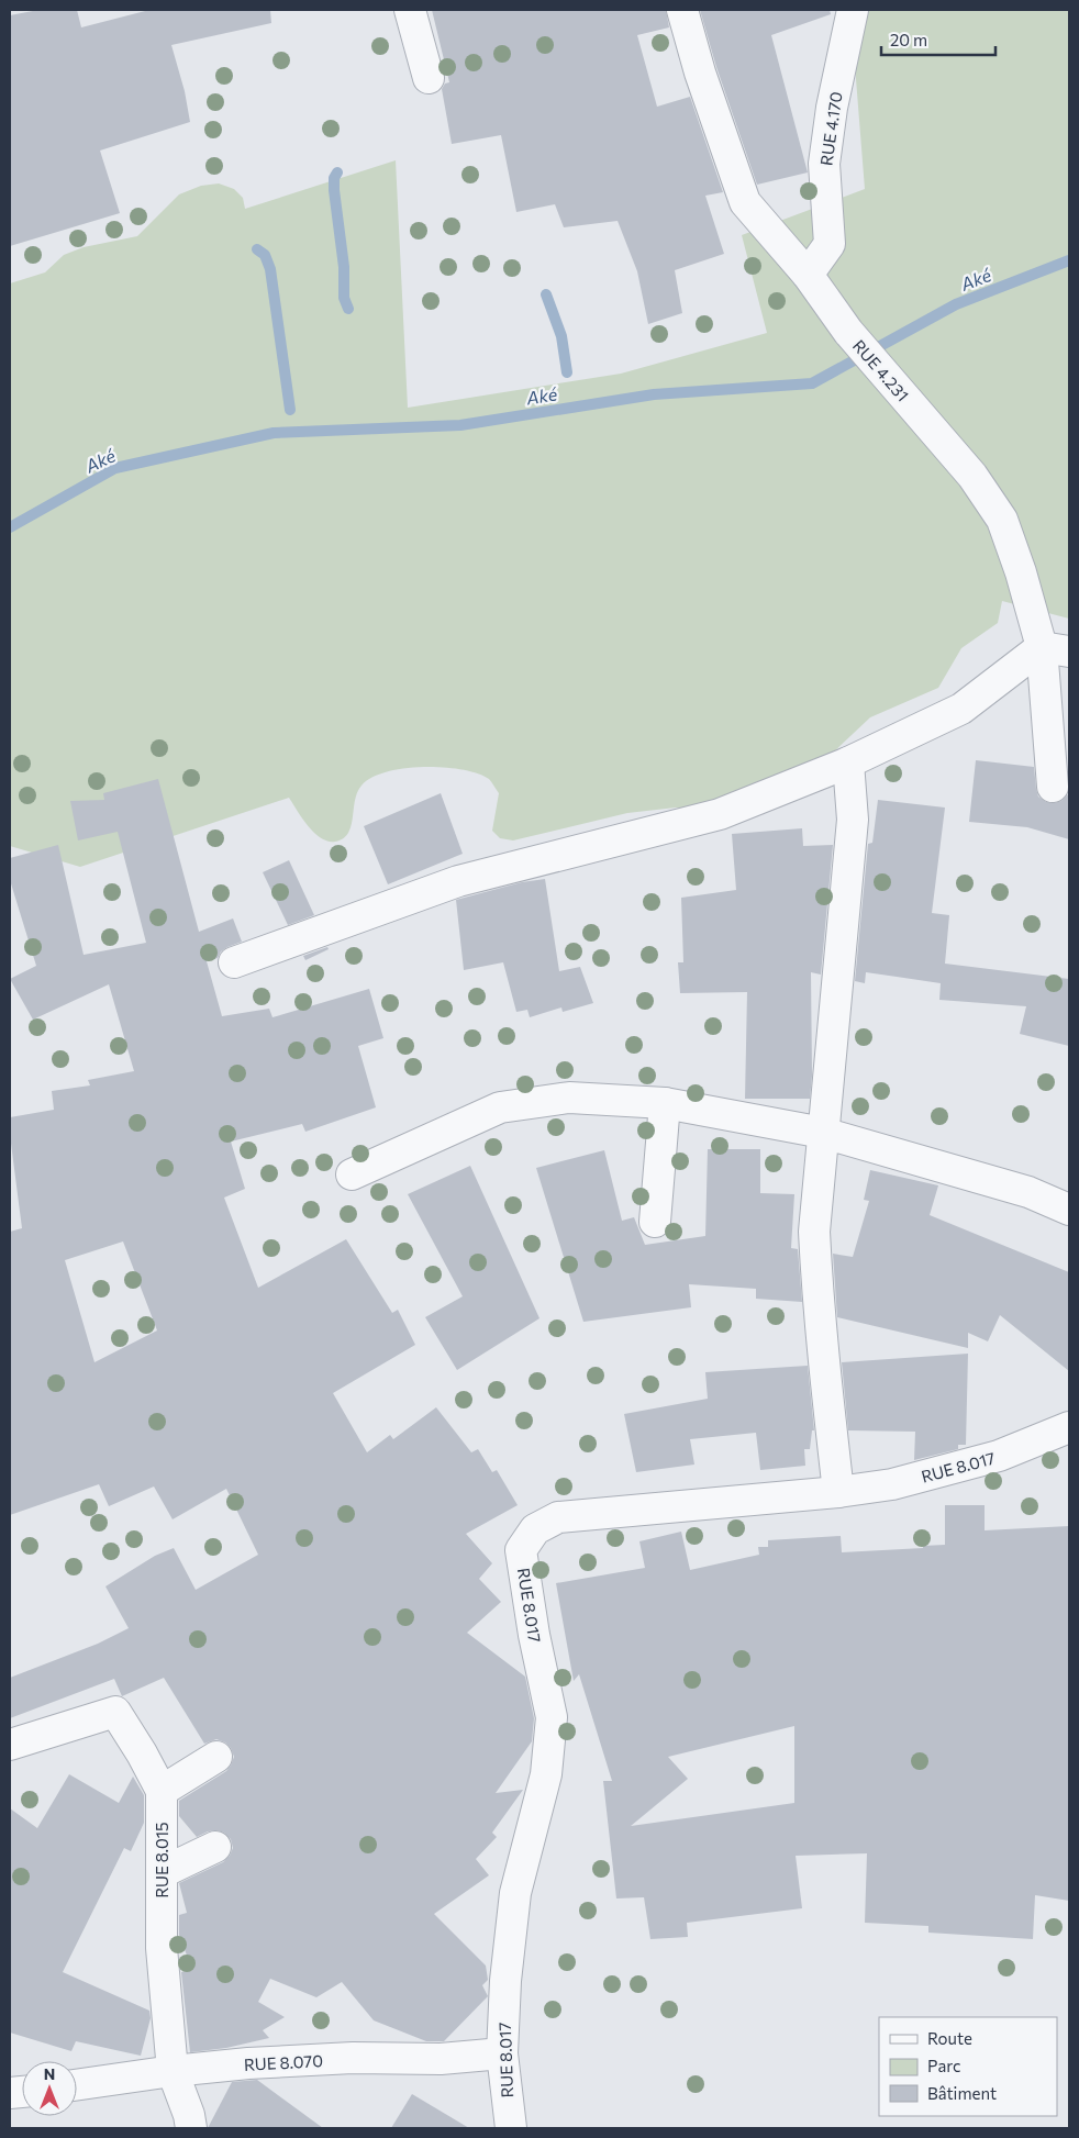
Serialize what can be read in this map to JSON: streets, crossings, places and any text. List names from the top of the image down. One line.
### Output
{"streets":{"street":["RUE 4.170","RUE 4.231","RUE 8.017","RUE 8.015","RUE 8.070"]},"crossings":[["RUE 4.170","RUE 4.231"],["RUE 8.017","RUE 8.070"],["RUE 8.015","RUE 8.070"]],"water":["Aké"],"legend":["Route","Parc","Bâtiment"],"scale_bar":"20 m","north":"top"}
